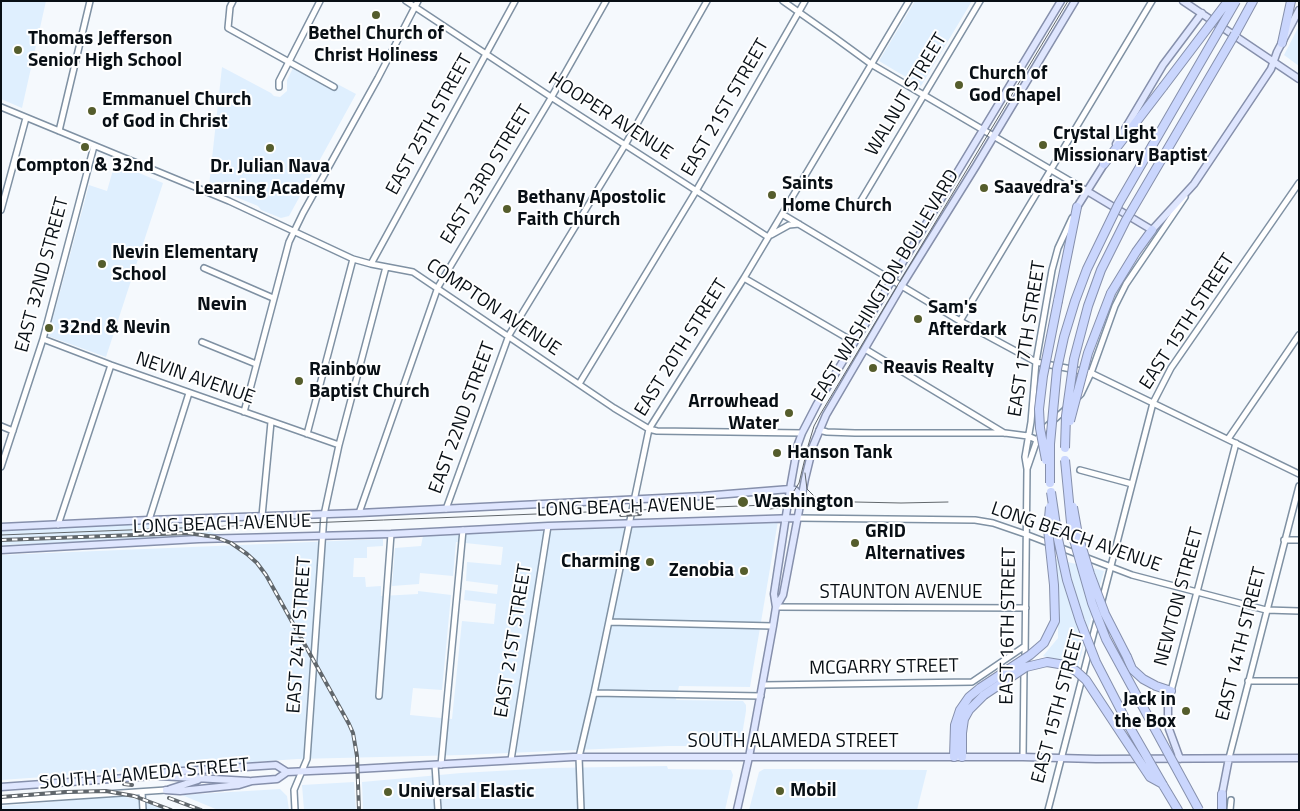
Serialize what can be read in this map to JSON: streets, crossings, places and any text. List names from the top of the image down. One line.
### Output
{"streets":{"main road":["EAST WASHINGTON BOULEVARD","EAST 17TH STREET","LONG BEACH AVENUE","NEWTON STREET","EAST 16TH STREET","EAST 14TH STREET","SOUTH ALAMEDA STREET"],"street":["WALNUT STREET","EAST 21ST STREET","HOOPER AVENUE","EAST 25TH STREET","EAST 23RD STREET","EAST 32ND STREET","COMPTON AVENUE","EAST 15TH STREET","EAST 20TH STREET","NEVIN AVENUE","EAST 22ND STREET","STAUNTON AVENUE","EAST 24TH STREET","MCGARRY STREET"]},"crossings":[["EAST 21ST STREET","HOOPER AVENUE"],["EAST 21ST STREET","COMPTON AVENUE"],["EAST 21ST STREET","LONG BEACH AVENUE"],["EAST 21ST STREET","SOUTH ALAMEDA STREET"],["HOOPER AVENUE","EAST 25TH STREET"],["HOOPER AVENUE","EAST 23RD STREET"],["HOOPER AVENUE","EAST 20TH STREET"],["HOOPER AVENUE","EAST 22ND STREET"],["EAST 25TH STREET","COMPTON AVENUE"],["EAST 23RD STREET","COMPTON AVENUE"],["EAST 23RD STREET","LONG BEACH AVENUE"],["EAST 32ND STREET","COMPTON AVENUE"],["EAST 32ND STREET","NEVIN AVENUE"],["EAST WASHINGTON BOULEVARD","COMPTON AVENUE"],["EAST WASHINGTON BOULEVARD","LONG BEACH AVENUE"],["EAST WASHINGTON BOULEVARD","STAUNTON AVENUE"],["EAST WASHINGTON BOULEVARD","MCGARRY STREET"],["EAST WASHINGTON BOULEVARD","SOUTH ALAMEDA STREET"],["COMPTON AVENUE","EAST 20TH STREET"],["COMPTON AVENUE","EAST 22ND STREET"],["COMPTON AVENUE","EAST 24TH STREET"],["EAST 15TH STREET","LONG BEACH AVENUE"],["EAST 15TH STREET","SOUTH ALAMEDA STREET"],["EAST 17TH STREET","EAST 16TH STREET"],["EAST 20TH STREET","LONG BEACH AVENUE"],["EAST 20TH STREET","SOUTH ALAMEDA STREET"],["NEVIN AVENUE","EAST 24TH STREET"],["EAST 22ND STREET","LONG BEACH AVENUE"],["LONG BEACH AVENUE","NEWTON STREET"],["LONG BEACH AVENUE","EAST 16TH STREET"],["LONG BEACH AVENUE","EAST 24TH STREET"],["LONG BEACH AVENUE","EAST 14TH STREET"],["STAUNTON AVENUE","EAST 16TH STREET"],["NEWTON STREET","SOUTH ALAMEDA STREET"],["EAST 16TH STREET","MCGARRY STREET"],["EAST 16TH STREET","SOUTH ALAMEDA STREET"],["EAST 24TH STREET","SOUTH ALAMEDA STREET"],["EAST 14TH STREET","SOUTH ALAMEDA STREET"]],"districts":["Nevin"],"places":["Bethel Church of Christ Holiness","Thomas Jefferson Senior High School","Church of God Chapel","Emmanuel Church of God in Christ","Crystal Light Missionary Baptist","Compton & 32nd","Dr. Julian Nava Learning Academy","Saavedra's","Saints Home Church","Bethany Apostolic Faith Church","Nevin Elementary School","Sam's Afterdark","32nd & Nevin","Reavis Realty","Rainbow Baptist Church","Arrowhead Water","Hanson Tank","Washington","GRID Alternatives","Charming","Zenobia","Jack in the Box","Mobil","Universal Elastic"]}
